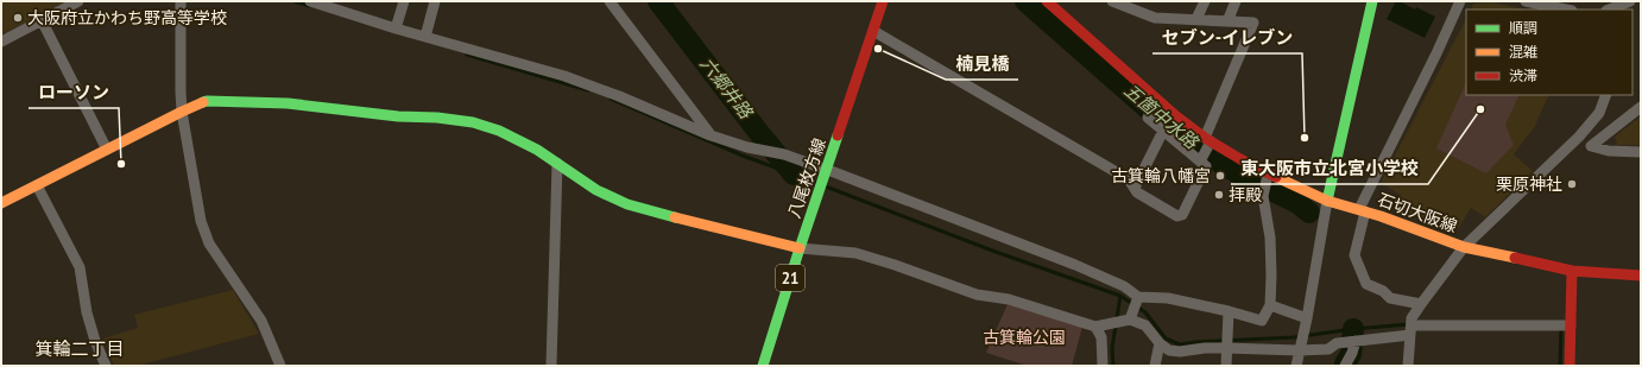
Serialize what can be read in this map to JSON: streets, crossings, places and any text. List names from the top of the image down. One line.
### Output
{"streets":{"street":["八尾枚方線","石切大阪線","21"]},"districts":["箕輪二丁目"],"water":["六郷井路","五箇中水路"],"parks":["古箕輪公園"],"places":["大阪府立かわち野高等学校","楠見橋","東大阪市立北宮小学校","セブン-イレブン","ローソン","古箕輪八幡宮","栗原神社","拝殿"],"legend":["順調","混雑","渋滞"]}
